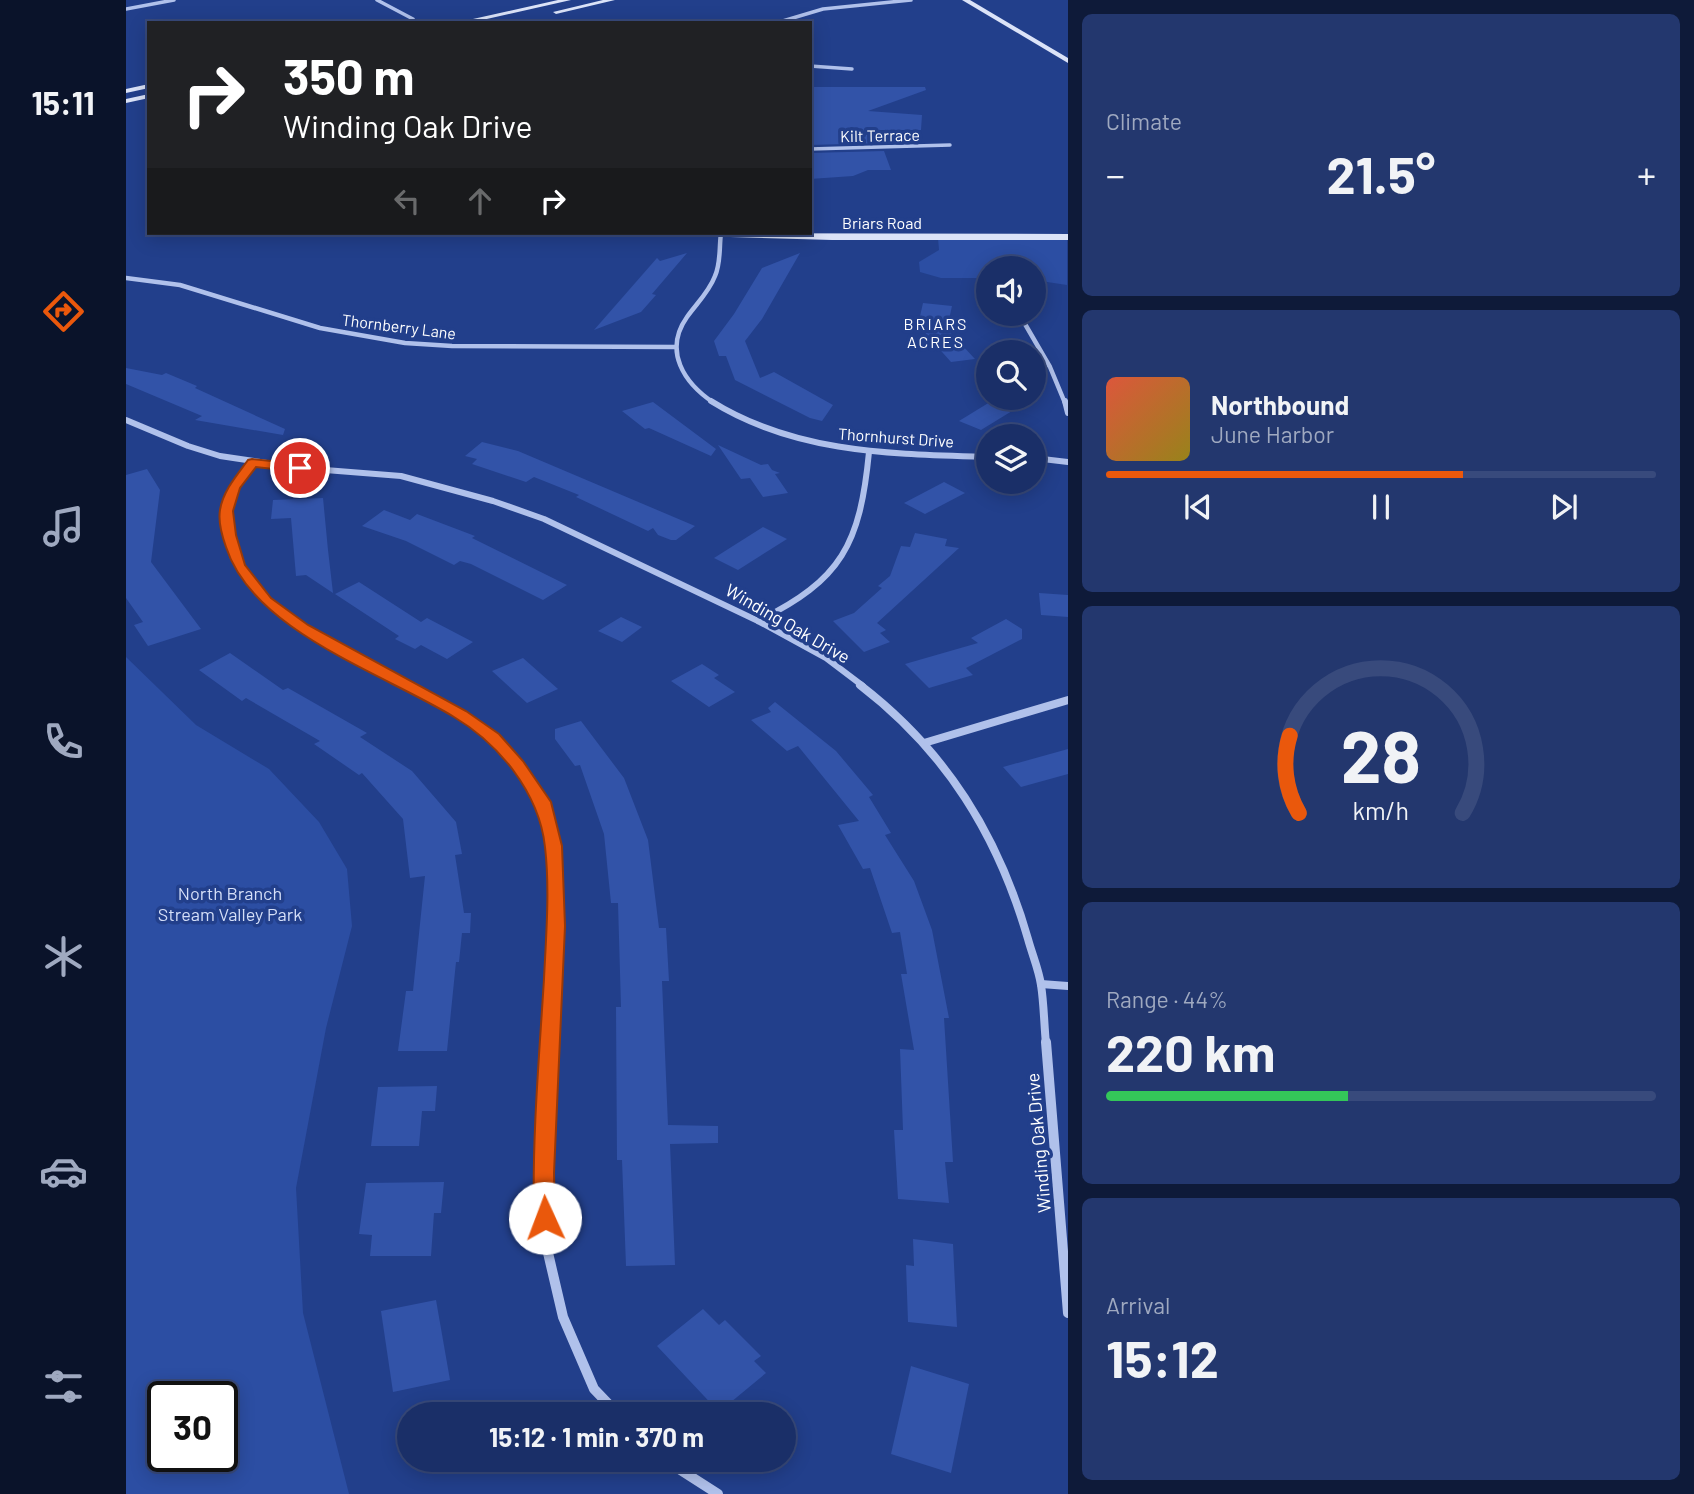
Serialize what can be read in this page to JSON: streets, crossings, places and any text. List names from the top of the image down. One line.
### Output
{"streets":{"street":["Kilt Terrace","Briars Road","Thornberry Lane","Thornhurst Drive","Winding Oak Drive"]},"crossings":[["Thornberry Lane","Thornhurst Drive"]],"districts":["BRIARS ACRES"],"parks":["North Branch Stream Valley Park"],"page":{"tabs":"15:11","tile":["Climate",["Range · 44%","220 km"],["Arrival","15:12"]],"turn":["350 m","Winding Oak Drive"],"heat":["−","21.5°","+"],"song":["Northbound","June Harbor"],"limit":"30","trip":"15:12 · 1 min · 370 m","gauge":["28","km/h"]}}
